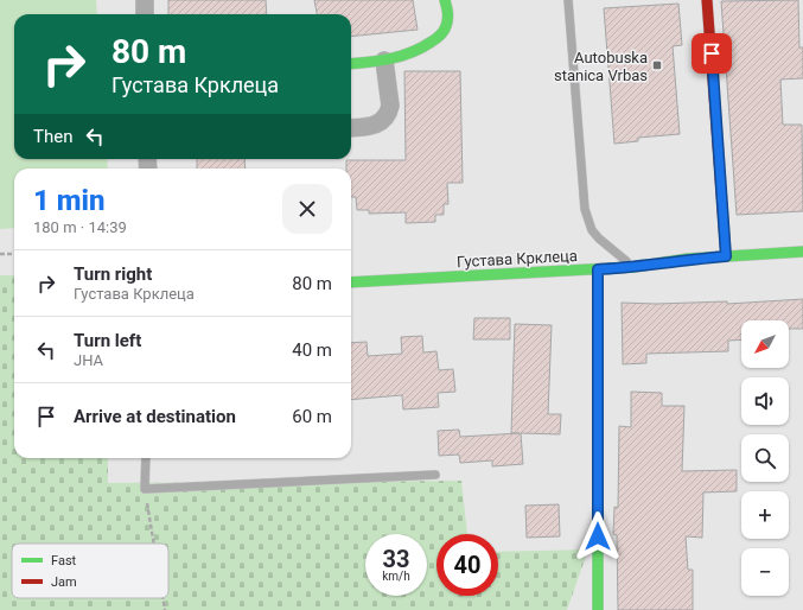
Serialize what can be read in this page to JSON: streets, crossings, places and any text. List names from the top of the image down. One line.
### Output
{"streets":{"street":["Густава Крклеца"]},"places":{"transit":["Autobuska stanica Vrbas"]},"legend":["Fast","Jam"],"north":"bottom left","page":{"turn":["80 m","Густава Крклеца"],"then":"Then","heading":["1 min","180 m · 14:39"],"list":[{"name":"Turn right","note":"Густава Крклеца","value":"80 m"},{"name":"Turn left","note":"ЈНА","value":"40 m"},{"name":"Arrive at destination","value":"60 m"}],"map_buttons":["+","−"],"speed":"33 km/h","limit":"40"}}
